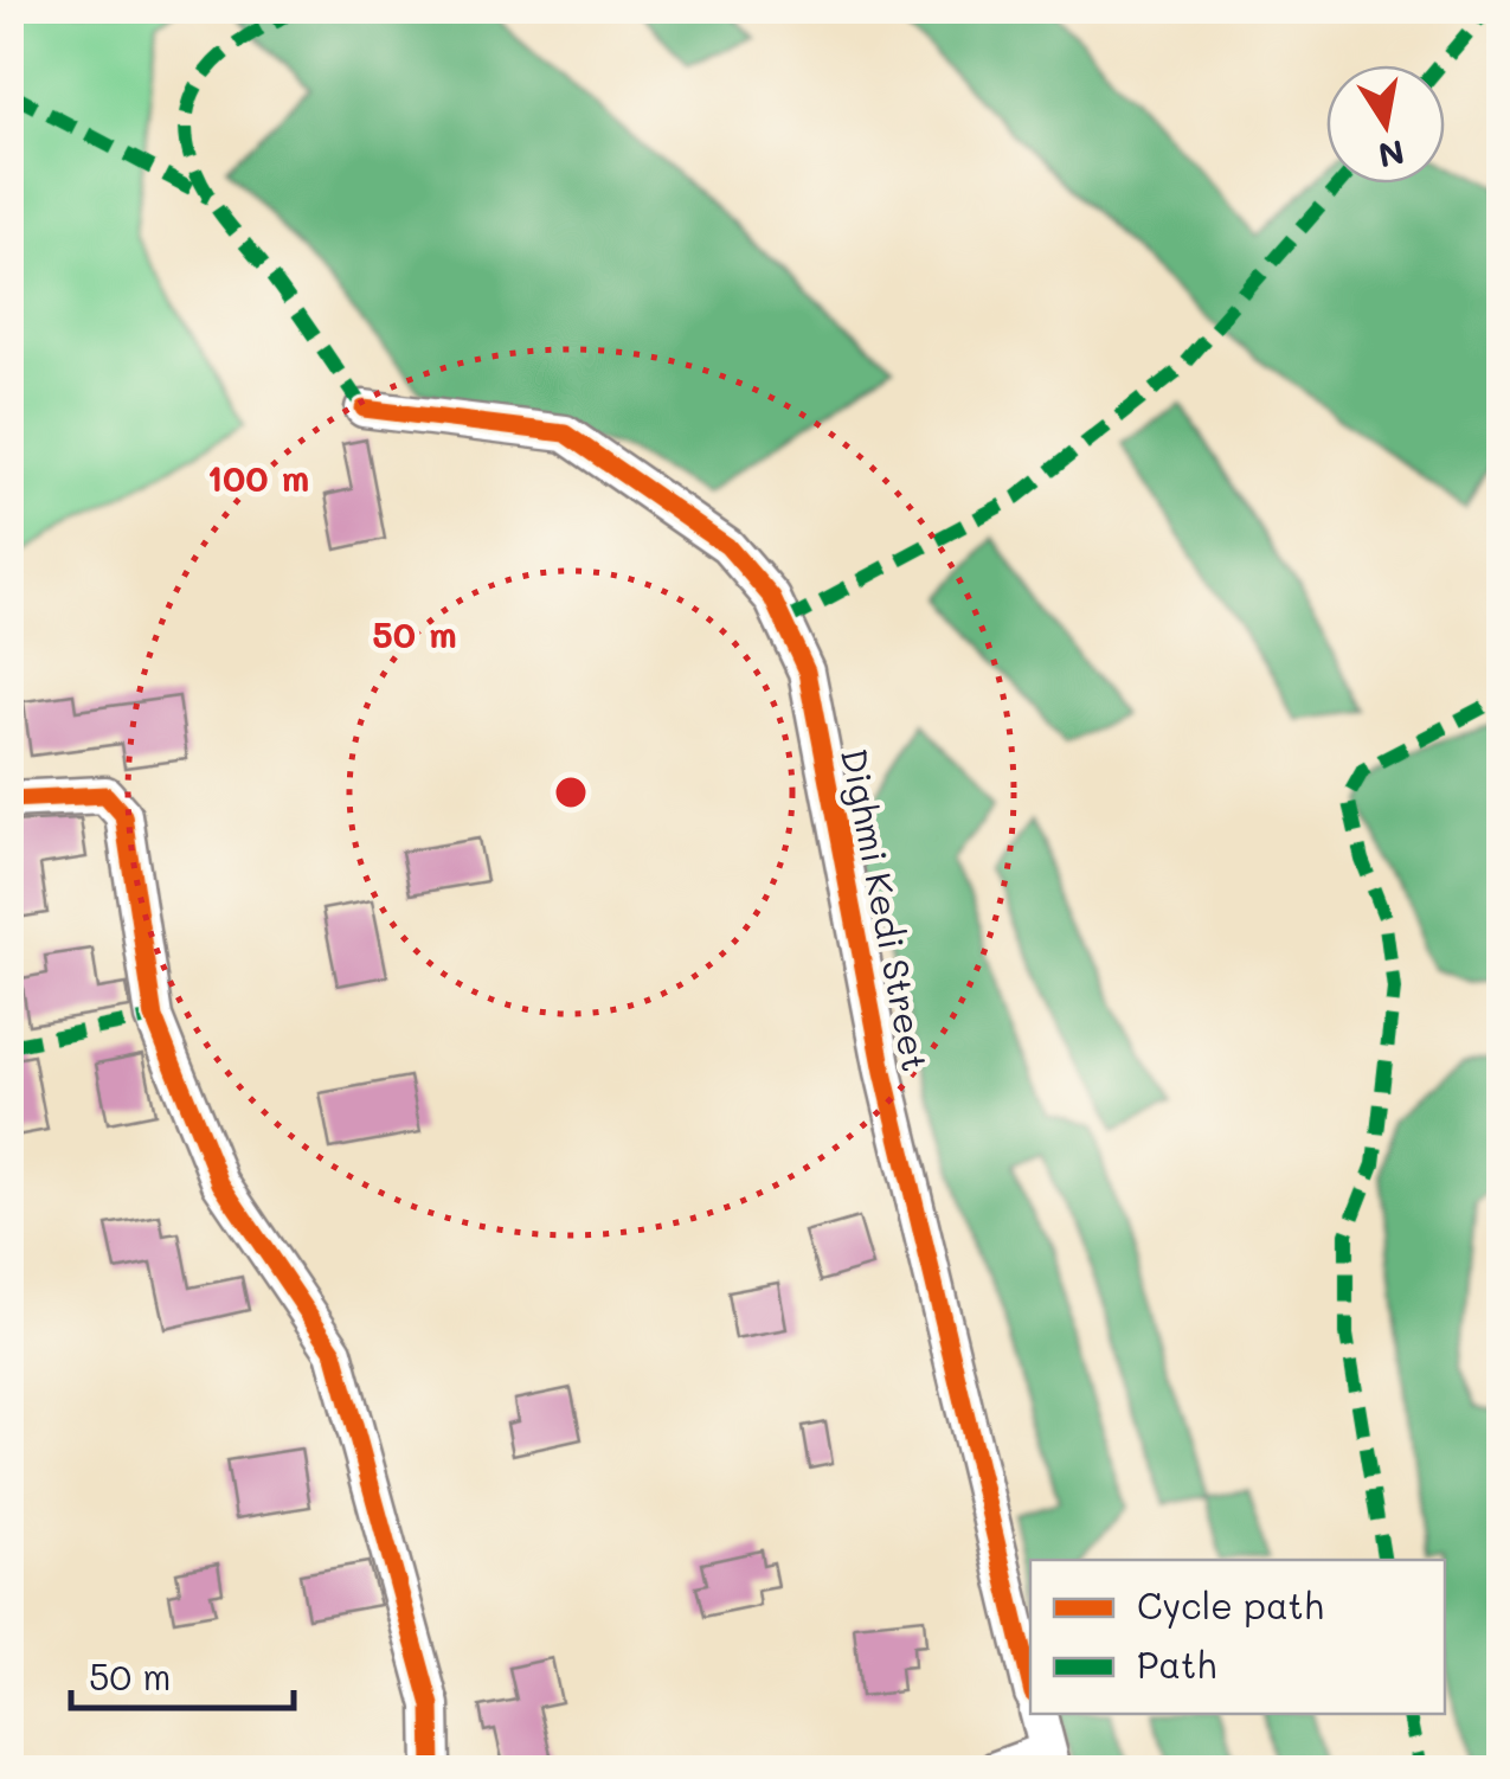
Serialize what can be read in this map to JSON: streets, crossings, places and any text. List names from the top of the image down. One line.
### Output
{"streets":{"street":["Dighmi Kedi Street"]},"legend":["Cycle path","Path"],"scale_bar":"50 m","north":"bottom","rings":["100 m","50 m"]}
